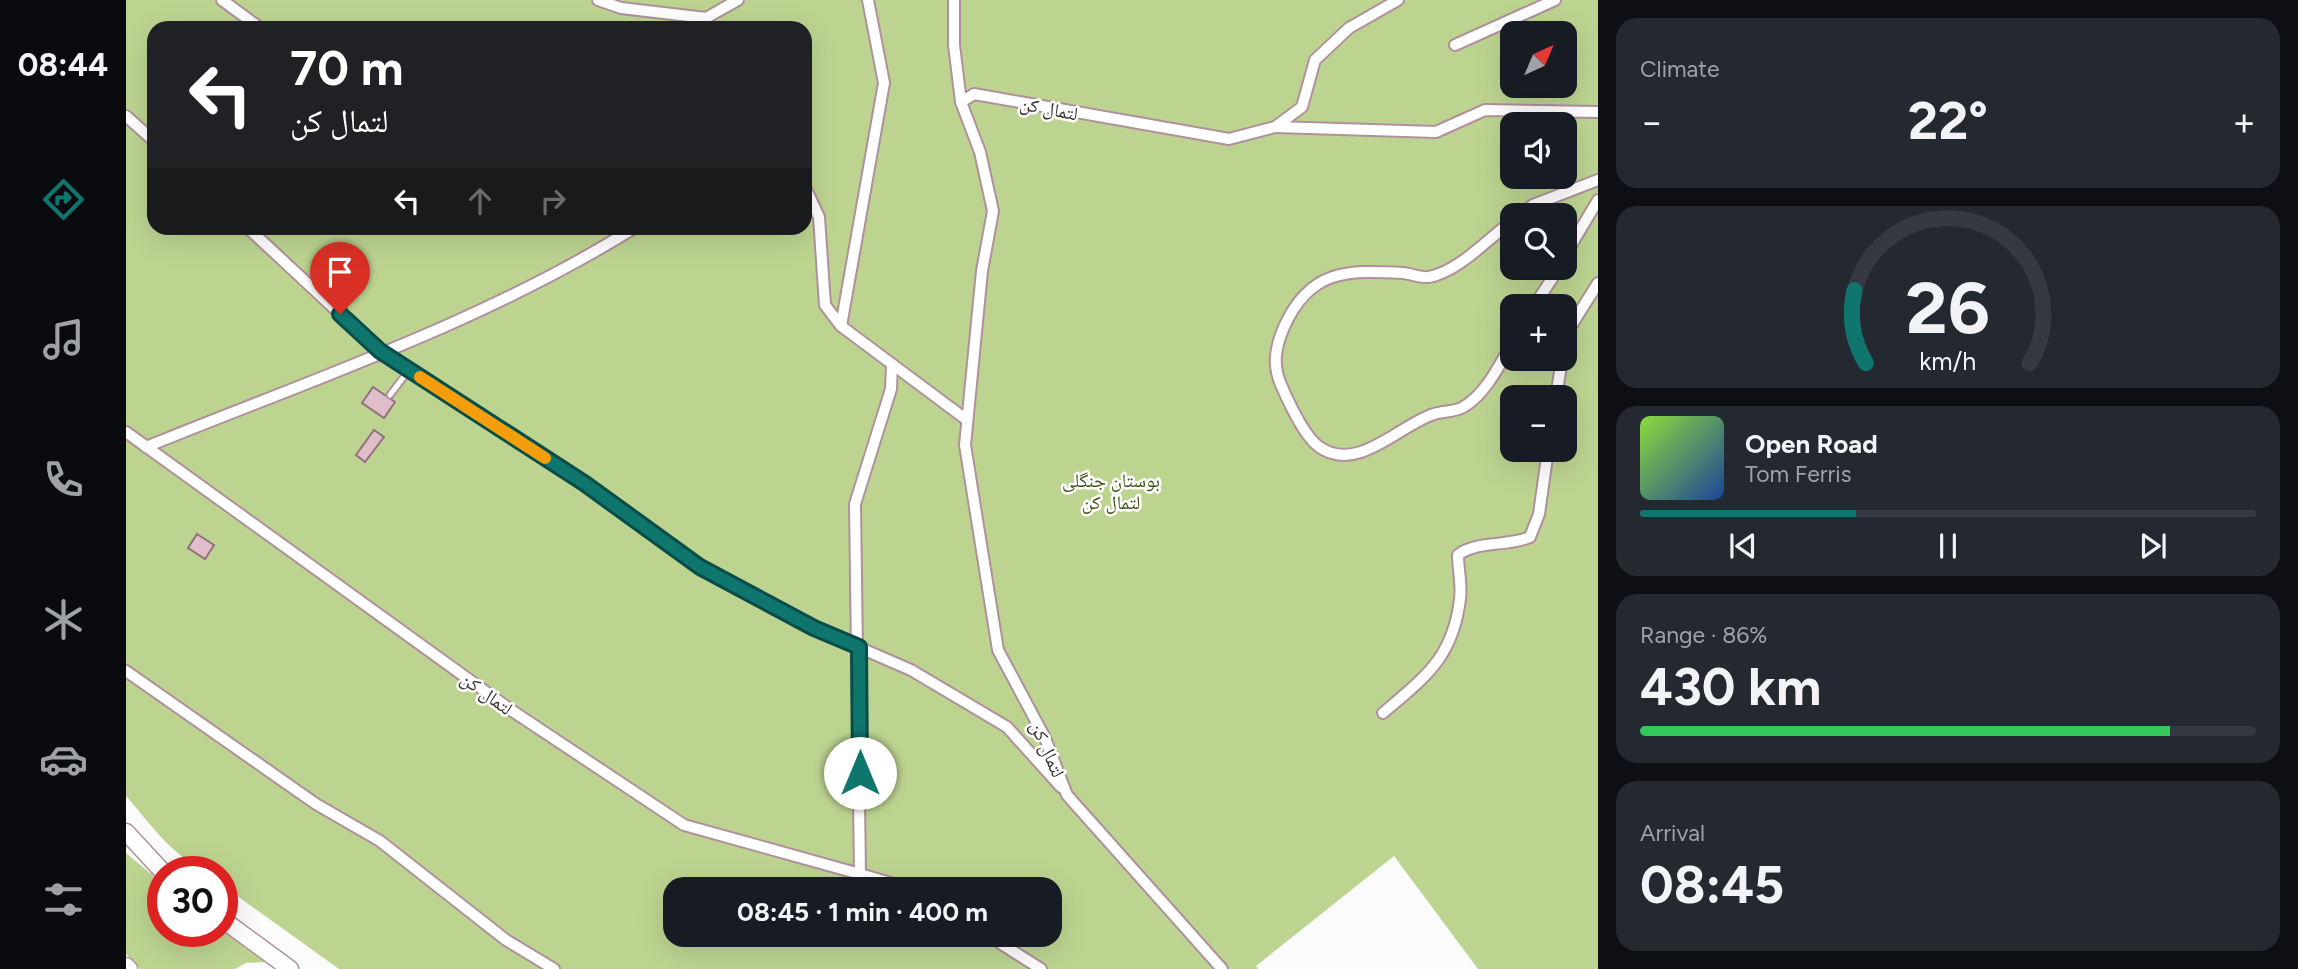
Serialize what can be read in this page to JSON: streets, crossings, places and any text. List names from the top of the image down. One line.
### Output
{"streets":{"street":["لتمال کن"]},"parks":["بوستان جنگلی لتمال کن"],"north":"top right","page":{"tabs":"08:44","tile":["Climate",["Range · 86%","430 km"],["Arrival","08:45"]],"map_buttons":["+","−"],"turn":["70 m","لتمال کن"],"heat":["−","22°","+"],"song":["Open Road","Tom Ferris"],"limit":"30","trip":"08:45 · 1 min · 400 m","gauge":["26","km/h"]}}
